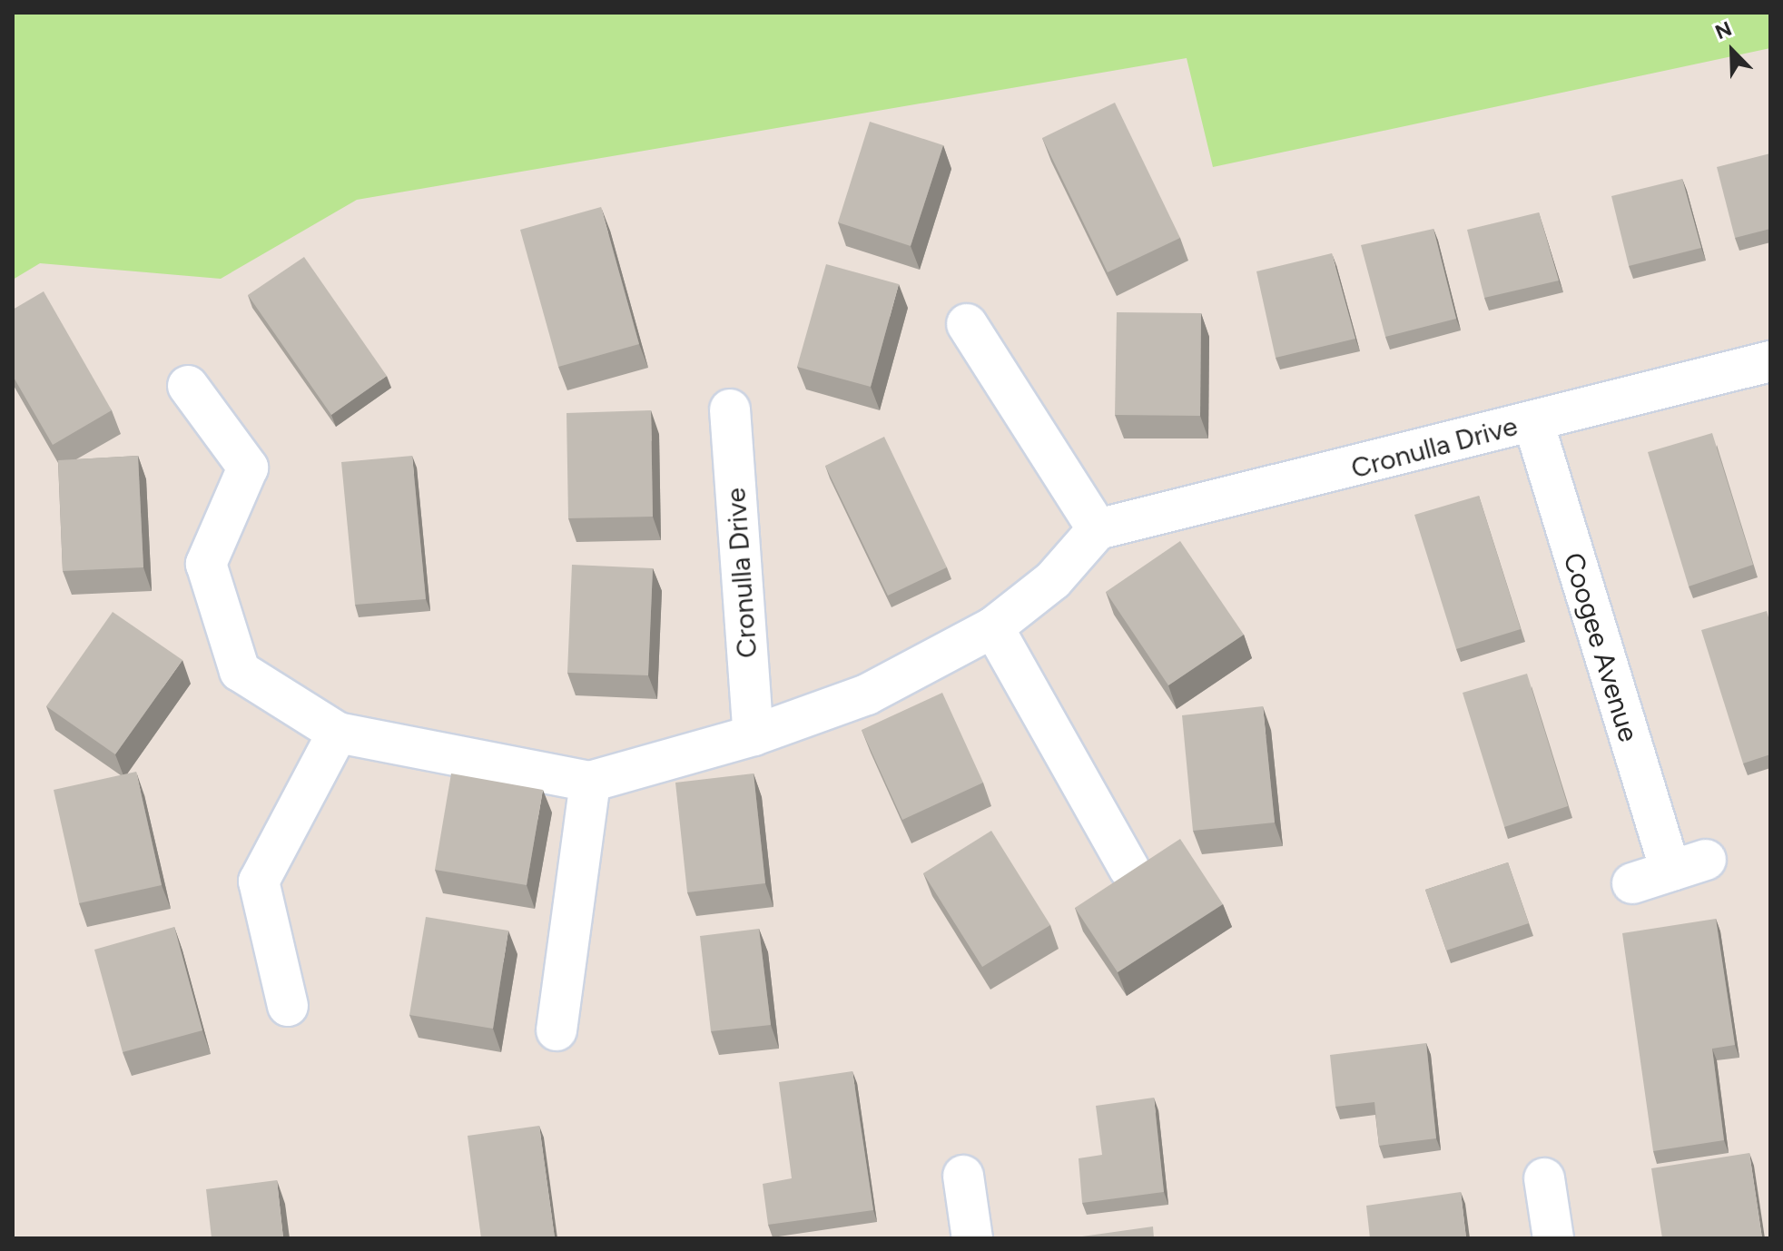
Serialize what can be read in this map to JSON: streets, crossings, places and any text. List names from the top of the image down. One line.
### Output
{"streets":{"street":["Cronulla Drive","Coogee Avenue"]},"crossings":[["Cronulla Drive","Coogee Avenue"]],"north":"top left"}
